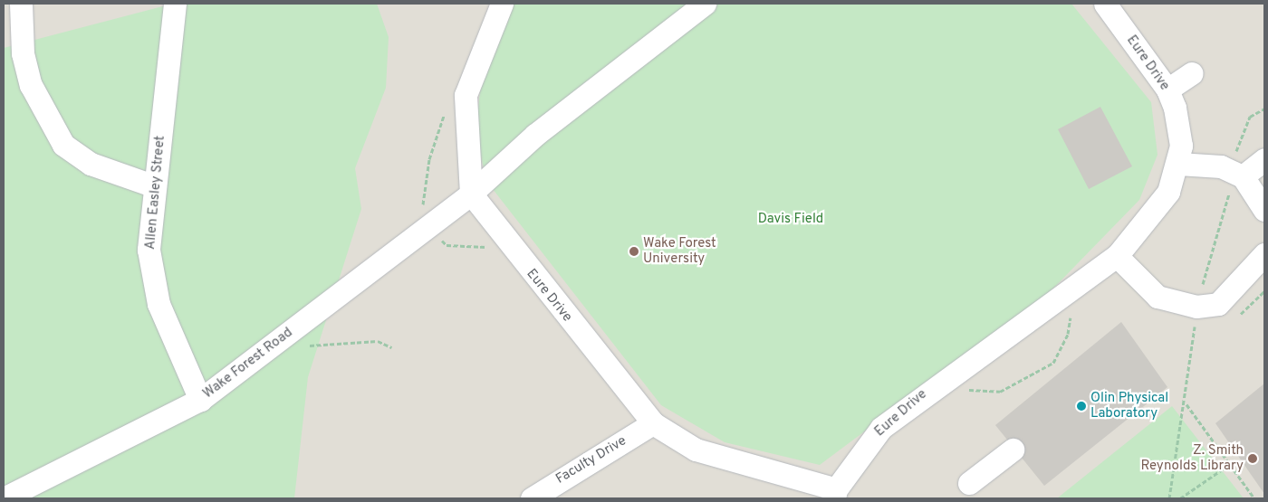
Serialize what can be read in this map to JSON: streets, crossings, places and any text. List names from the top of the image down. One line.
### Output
{"streets":{"street":["Eure Drive","Allen Easley Street","Wake Forest Road","Faculty Drive"]},"crossings":[["Eure Drive","Wake Forest Road"],["Eure Drive","Faculty Drive"],["Allen Easley Street","Wake Forest Road"]],"parks":["Davis Field"],"places":["Wake Forest University","Olin Physical Laboratory","Z. Smith Reynolds Library"]}
